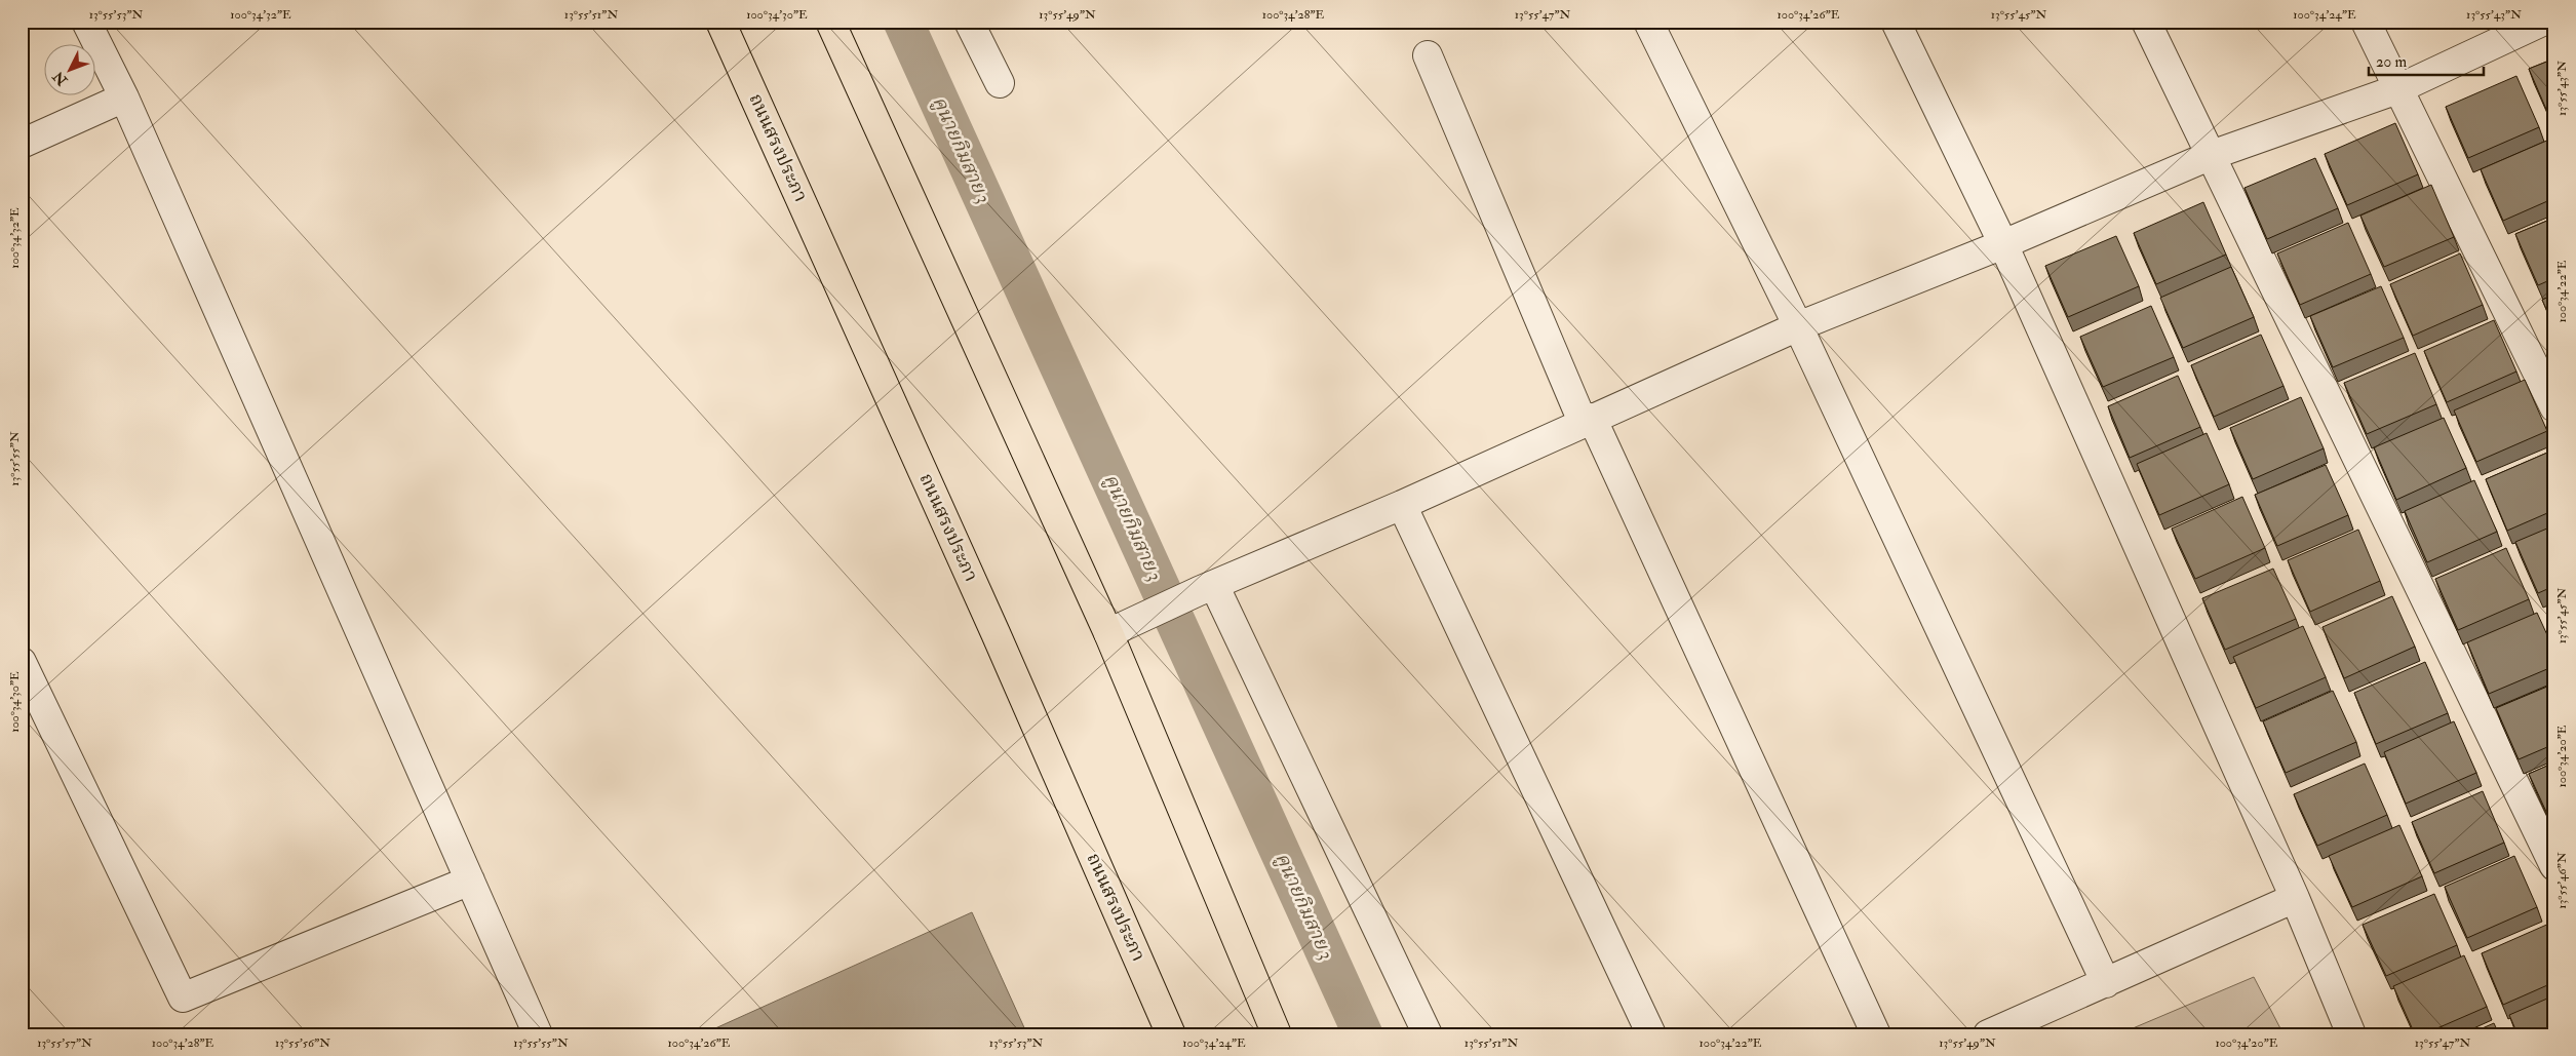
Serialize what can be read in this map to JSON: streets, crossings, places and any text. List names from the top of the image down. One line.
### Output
{"streets":{"main road":["ถนนสรงประภา"]},"water":["คูนายกิมสาย 3"],"scale_bar":"20 m","north":"bottom left","coordinates":["13°55'53\"N","100°34'32\"E","13°55'51\"N","100°34'30\"E","13°55'49\"N","100°34'28\"E","13°55'47\"N","100°34'26\"E","13°55'45\"N","100°34'24\"E","13°55'43\"N","100°34'22\"E","13°55'55\"N","100°34'20\"E","13°55'46\"N","13°55'57\"N","13°55'56\"N"]}
